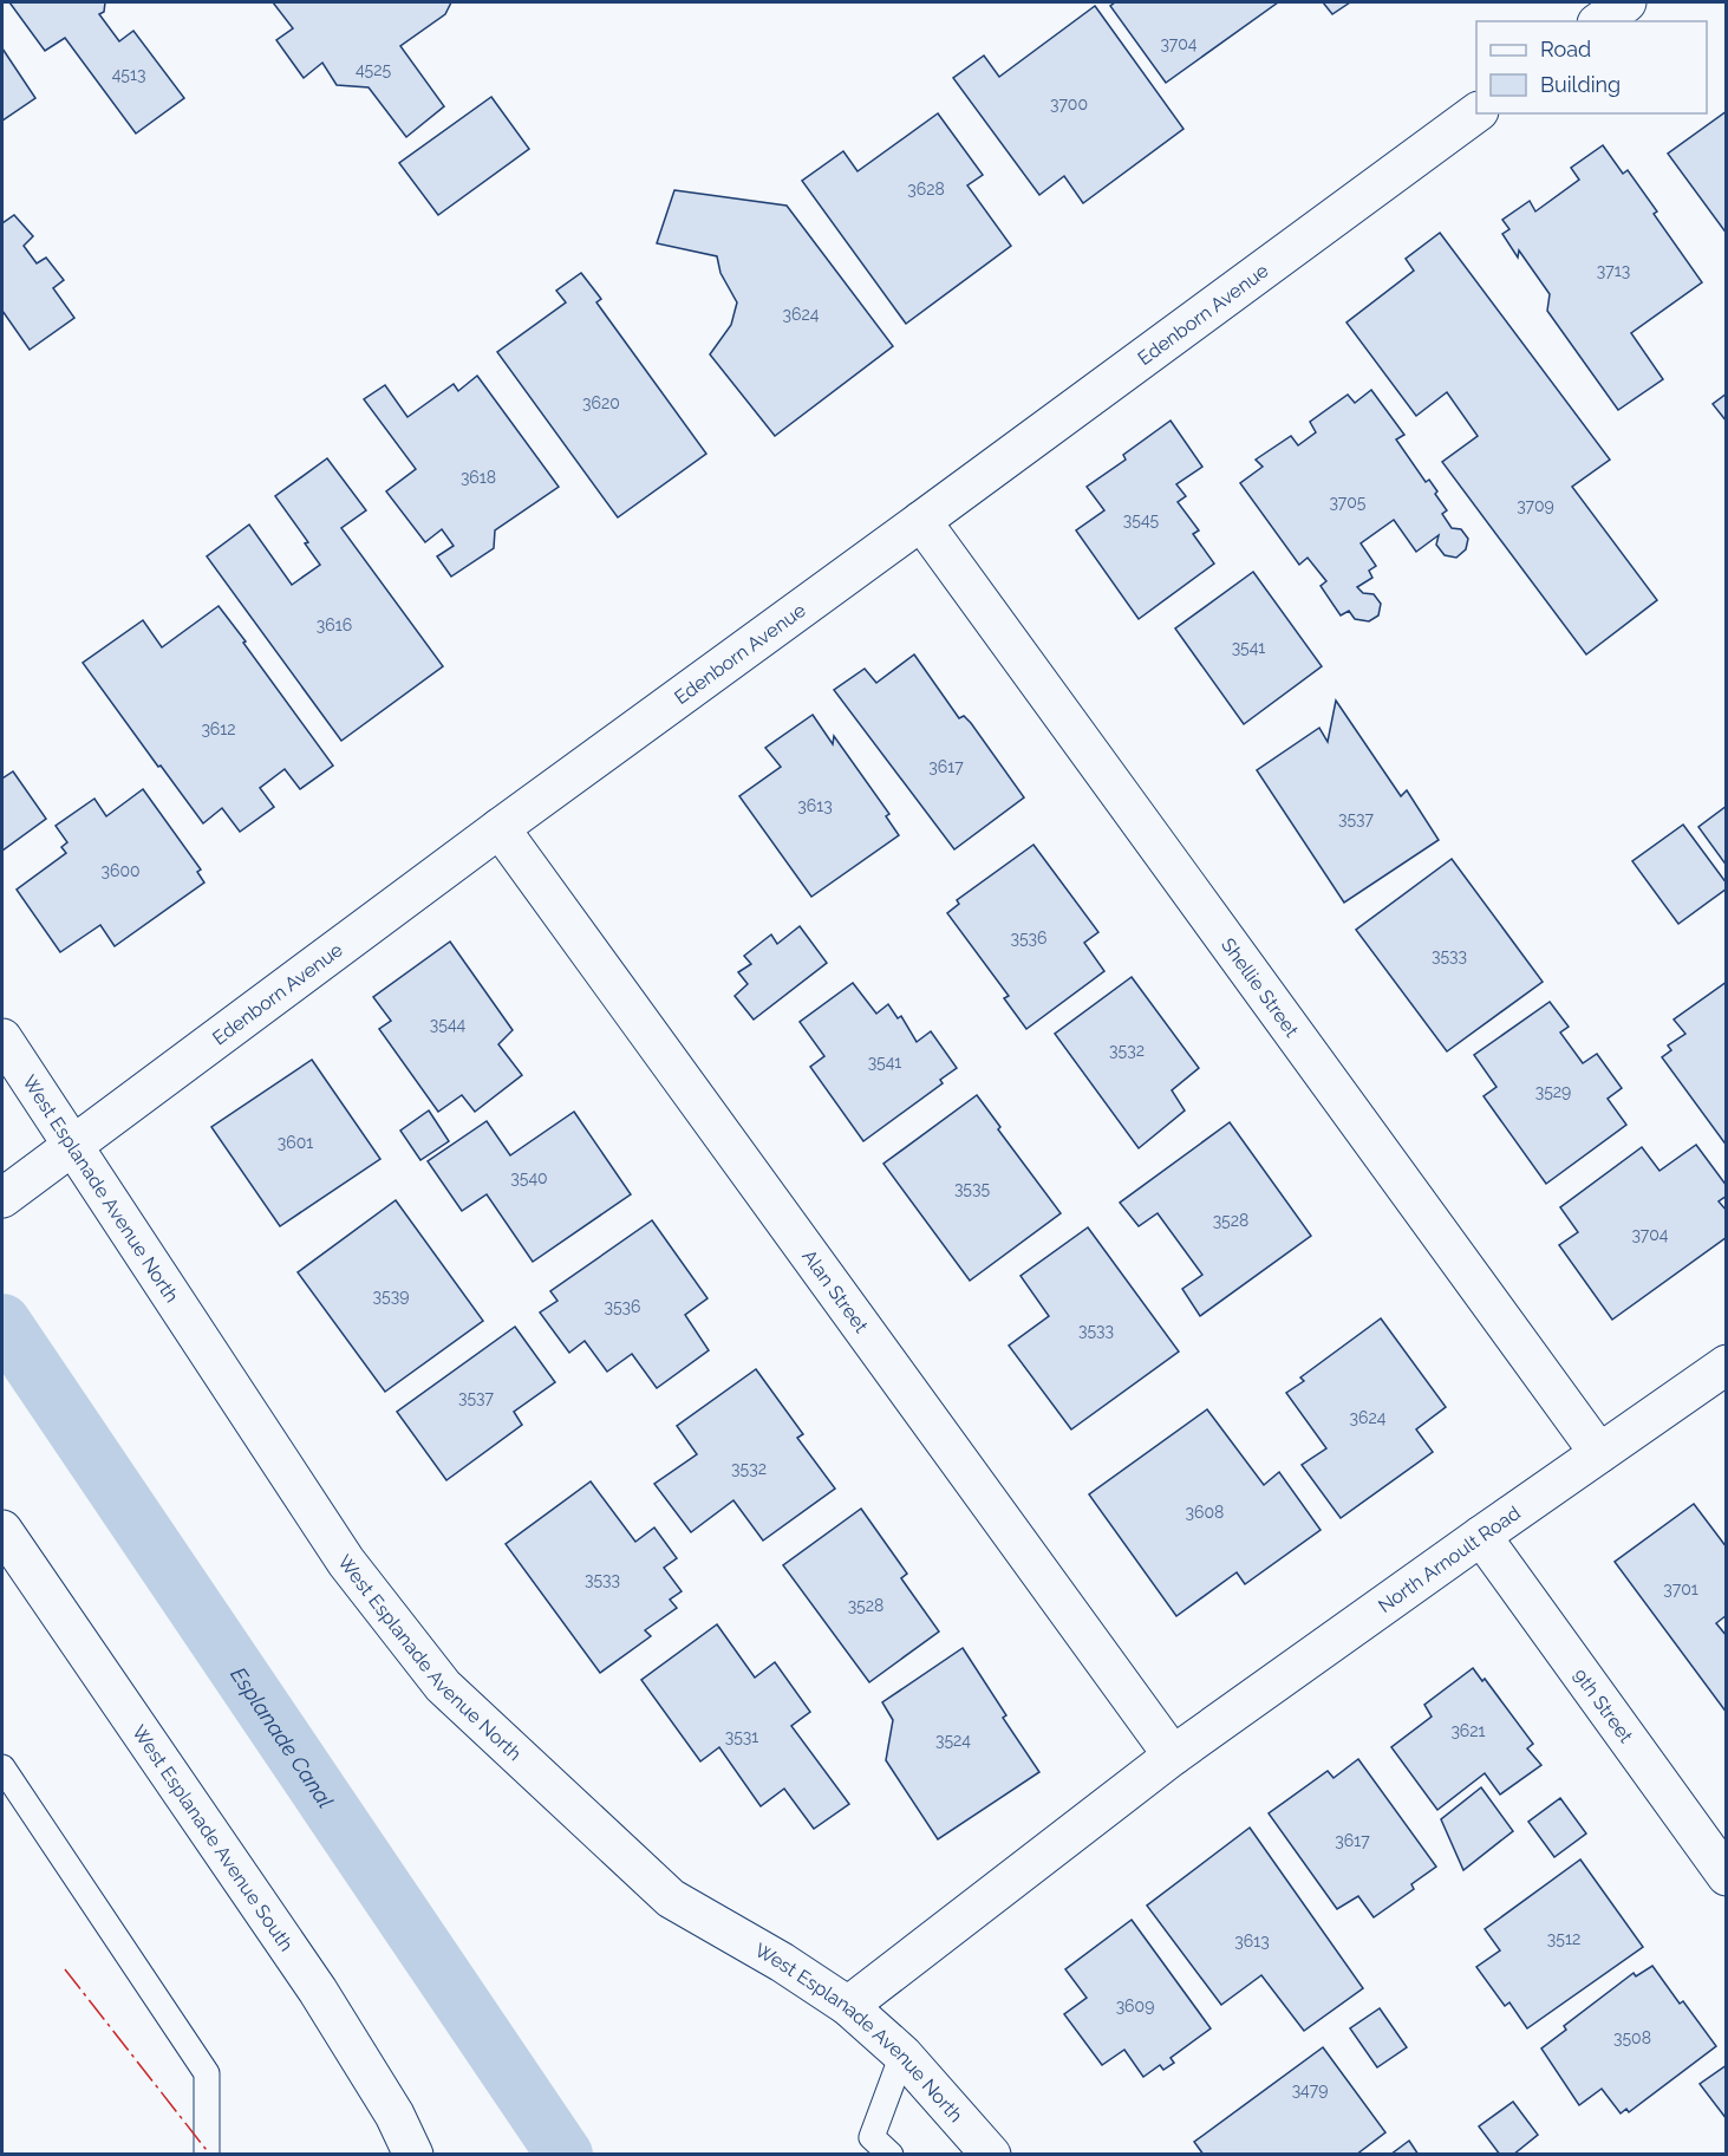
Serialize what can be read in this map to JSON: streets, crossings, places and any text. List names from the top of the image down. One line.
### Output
{"streets":{"street":["Edenborn Avenue","Shellie Street","West Esplanade Avenue North","Alan Street","North Arnoult Road","9th Street","West Esplanade Avenue South"]},"crossings":[["Edenborn Avenue","Shellie Street"],["Edenborn Avenue","West Esplanade Avenue North"],["Edenborn Avenue","Alan Street"],["Shellie Street","North Arnoult Road"],["West Esplanade Avenue North","North Arnoult Road"],["Alan Street","North Arnoult Road"],["North Arnoult Road","9th Street"]],"water":["Esplanade Canal"],"house_numbers":["3704","4525","4513","3700","3628","3713","3624","3620","3618","3705","3709","3545","3616","3541","3612","3617","3613","3537","3600","3536","3533","3544","3532","3541","3529","3601","3540","3535","3528","3704","3539","3536","3533","3537","3624","3532","3608","3533","3701","3528","3621","3531","3524","3617","3512","3613","3609","3508","3479"],"legend":["Road","Building"]}
